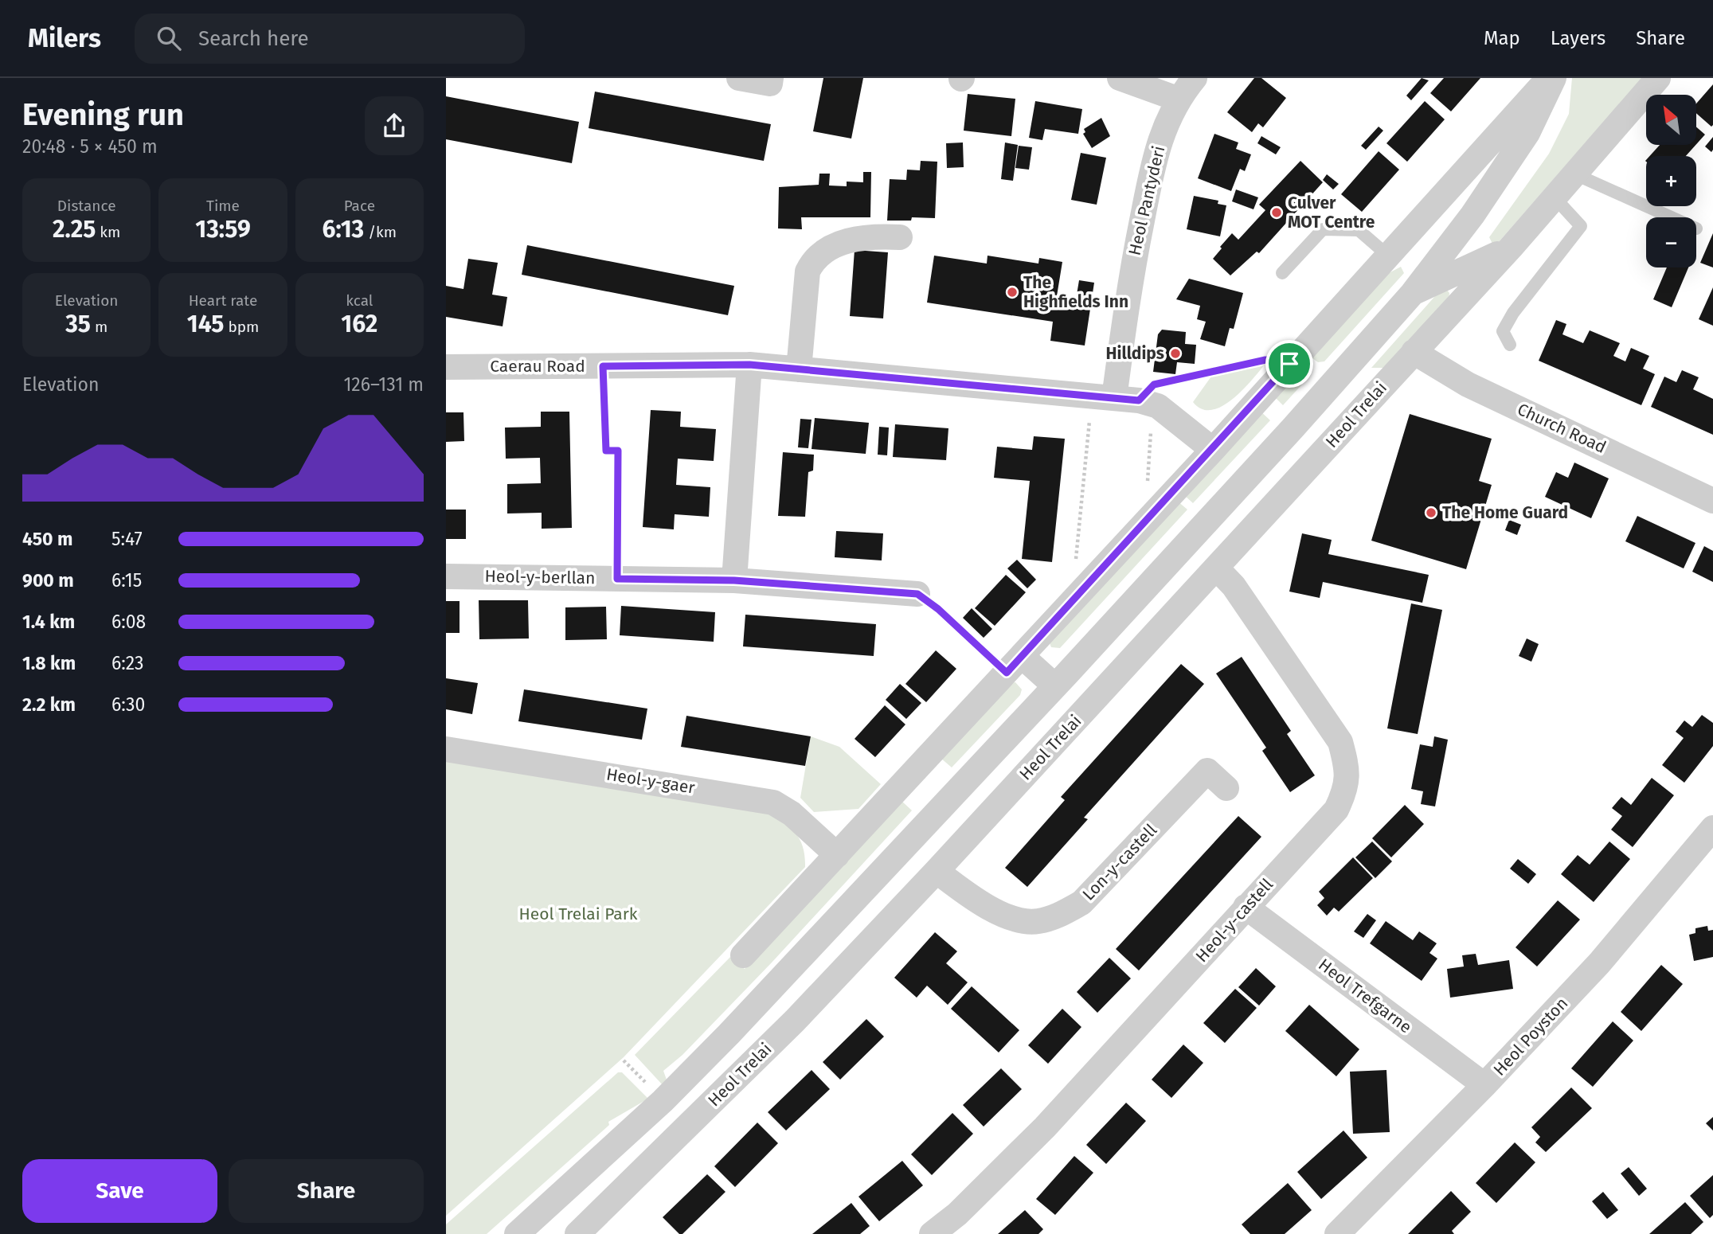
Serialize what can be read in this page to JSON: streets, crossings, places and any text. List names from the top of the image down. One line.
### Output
{"streets":{"street":["Heol Pantyderi","Caerau Road","Heol Trelai","Church Road","Heol-y-berllan","Heol-y-gaer","Lon-y-castell","Heol-y-castell","Heol Trefgarne","Heol Poyston"]},"crossings":[["Heol Pantyderi","Caerau Road"],["Heol Trelai","Church Road"],["Heol Trelai","Lon-y-castell"],["Heol Trelai","Heol-y-castell"],["Heol-y-castell","Heol Trefgarne"],["Heol Trefgarne","Heol Poyston"]],"parks":["Heol Trelai Park"],"places":["Culver MOT Centre","The Highfields Inn","Hilldips","The Home Guard"],"north":"top left","page":{"header":"Milers","search":"Search here","nav":["Map","Layers","Share"],"heading":["Evening run","20:48 · 5 × 450 m"],"map_buttons":["+","−"],"stats":[["Distance","2.25 km"],["Time","13:59"],["Pace","6:13 /km"],["Elevation","35 m"],["Heart rate","145 bpm"],["kcal","162"]],"chart":["Elevation","126–131 m"],"list":[{"name":"450 m","note":"5:47"},{"name":"900 m","note":"6:15"},{"name":"1.4 km","note":"6:08"},{"name":"1.8 km","note":"6:23"},{"name":"2.2 km","note":"6:30"}],"buttons":["Save","Share"]}}
